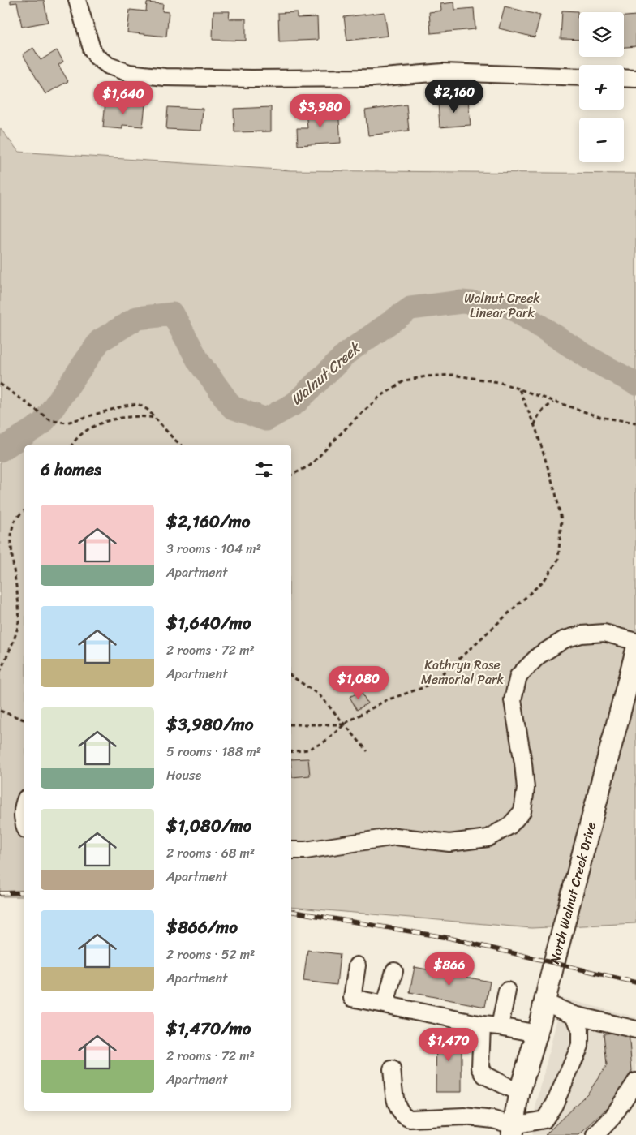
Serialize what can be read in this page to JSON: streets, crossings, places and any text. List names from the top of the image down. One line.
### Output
{"streets":{"main road":["North Walnut Creek Drive"]},"water":["Walnut Creek"],"parks":["Walnut Creek Linear Park","Kathryn Rose Memorial Park"],"page":{"map_buttons":["+","−"],"price":["$2,160","$1,640","$3,980","$1,080","$866","$1,470"],"heading":"6 homes","list":[{"name":"$2,160/mo","note":"3 rooms · 104 m² · Apartment"},{"name":"$1,640/mo","note":"2 rooms · 72 m² · Apartment"},{"name":"$3,980/mo","note":"5 rooms · 188 m² · House"},{"name":"$1,080/mo","note":"2 rooms · 68 m² · Apartment"},{"name":"$866/mo","note":"2 rooms · 52 m² · Apartment"},{"name":"$1,470/mo","note":"2 rooms · 72 m² · Apartment"}]}}
